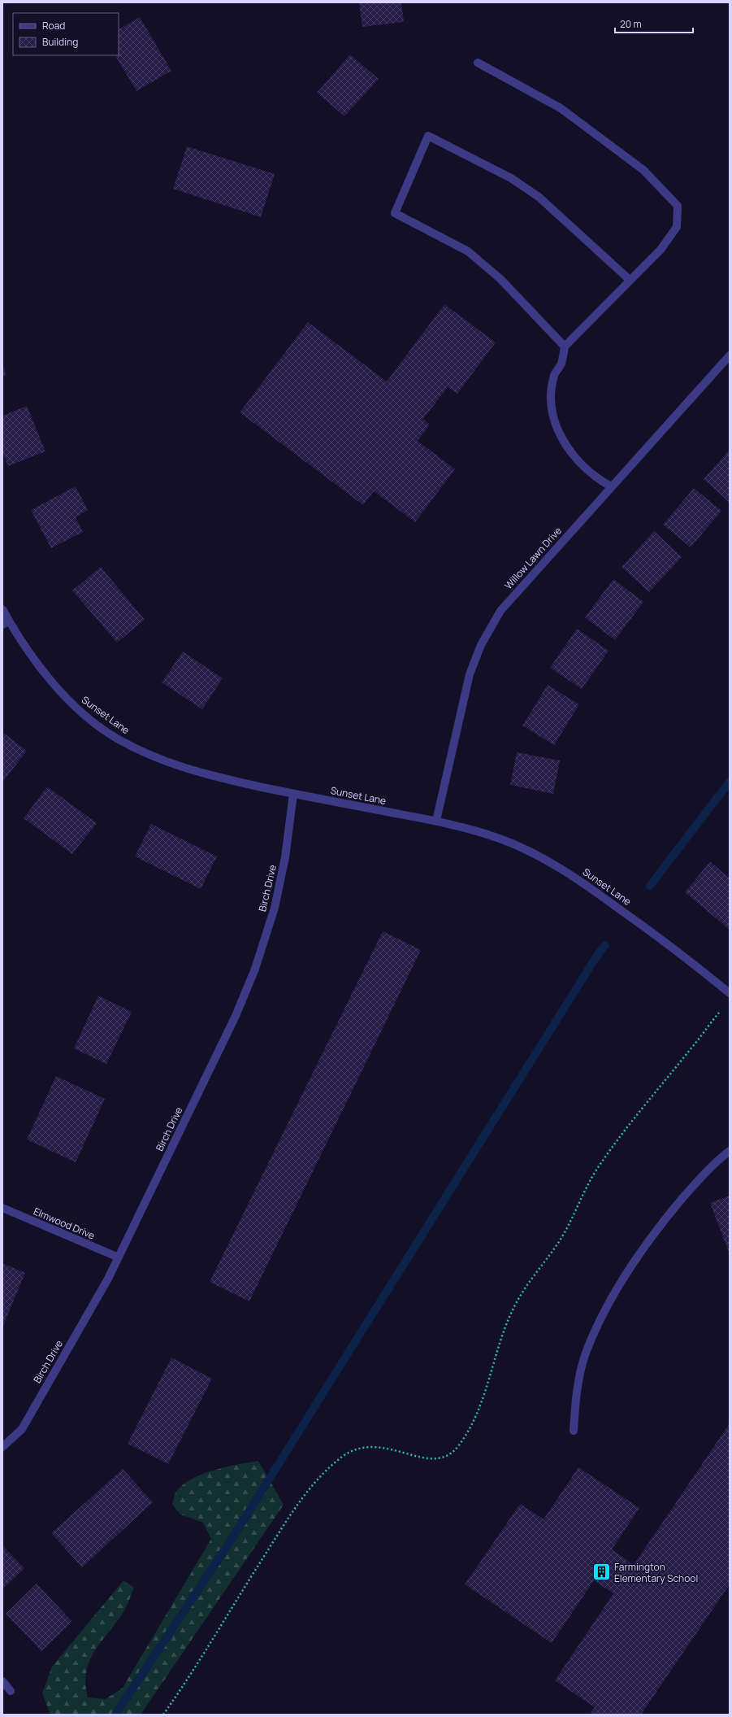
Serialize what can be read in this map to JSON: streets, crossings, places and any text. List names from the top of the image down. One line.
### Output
{"streets":{"street":["Willow Lawn Drive","Sunset Lane","Birch Drive","Elmwood Drive"]},"crossings":[["Willow Lawn Drive","Sunset Lane"],["Sunset Lane","Birch Drive"],["Birch Drive","Elmwood Drive"]],"places":{"building":["Farmington Elementary School"]},"legend":["Road","Building"],"scale_bar":"20 m"}
